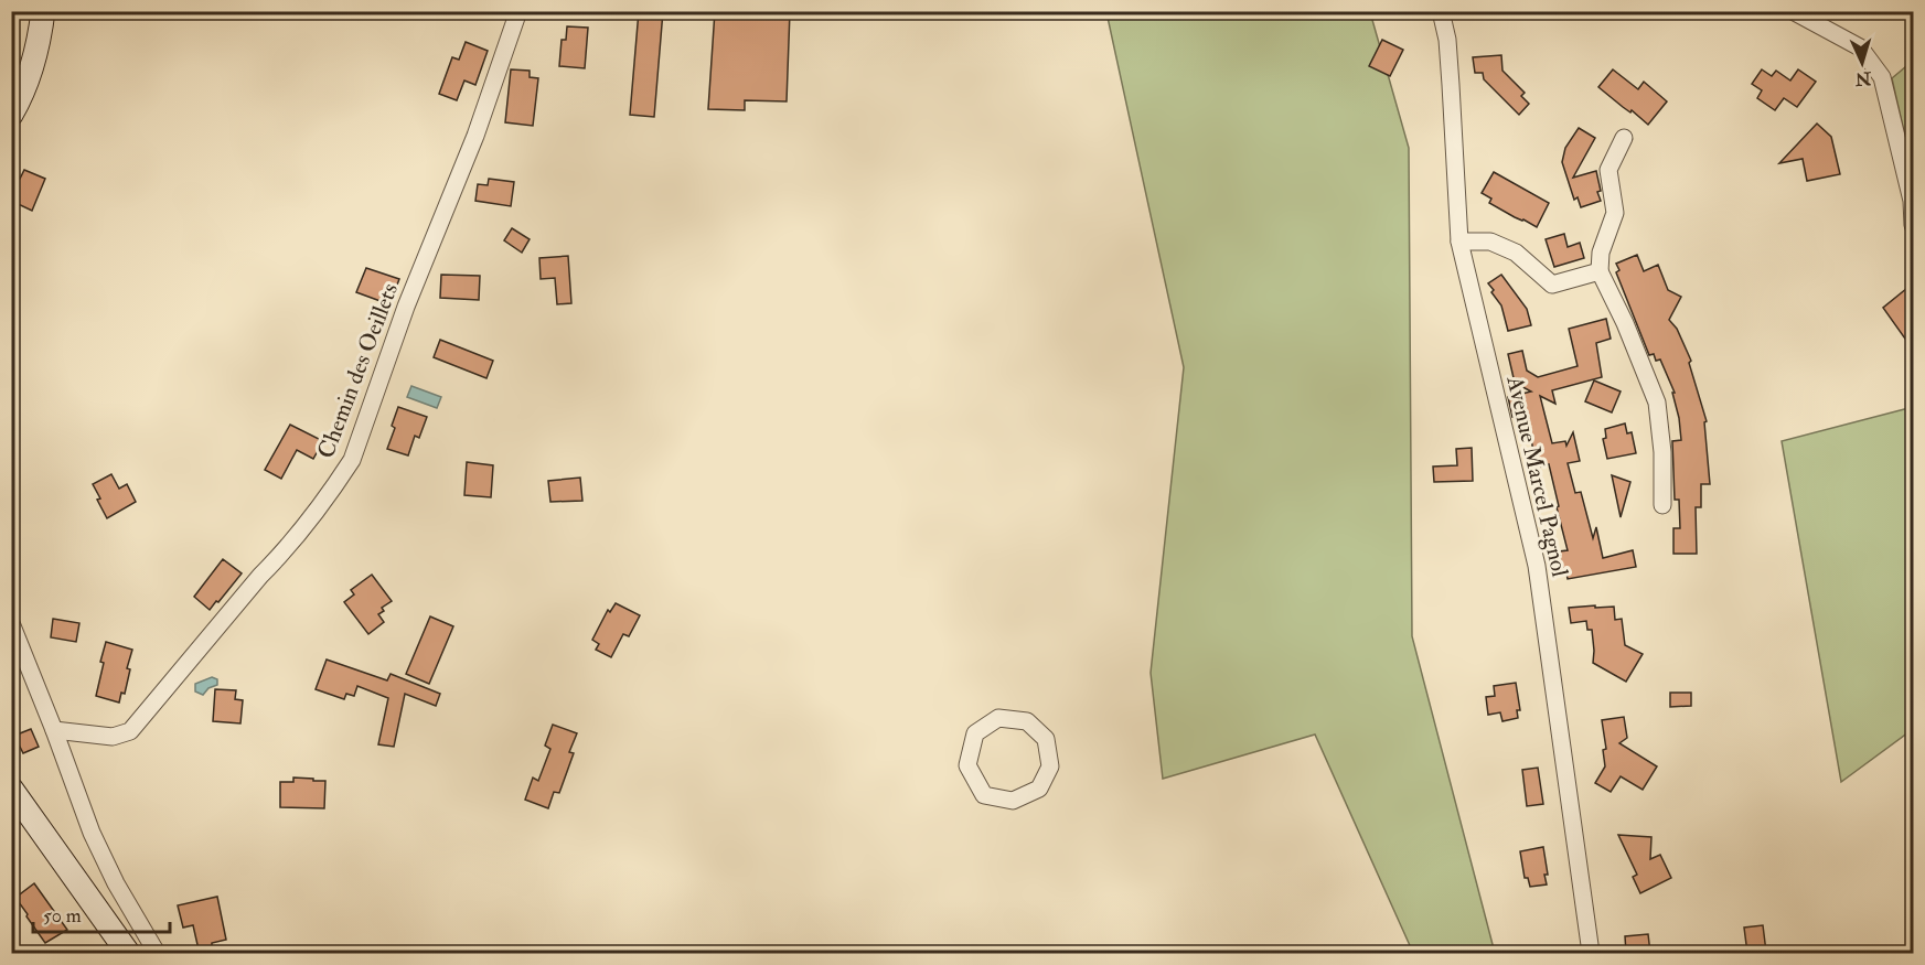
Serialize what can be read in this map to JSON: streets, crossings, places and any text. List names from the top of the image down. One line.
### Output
{"streets":{"street":["Chemin des Oeillets","Avenue Marcel Pagnol"]},"scale_bar":"50 m","north":"bottom"}
